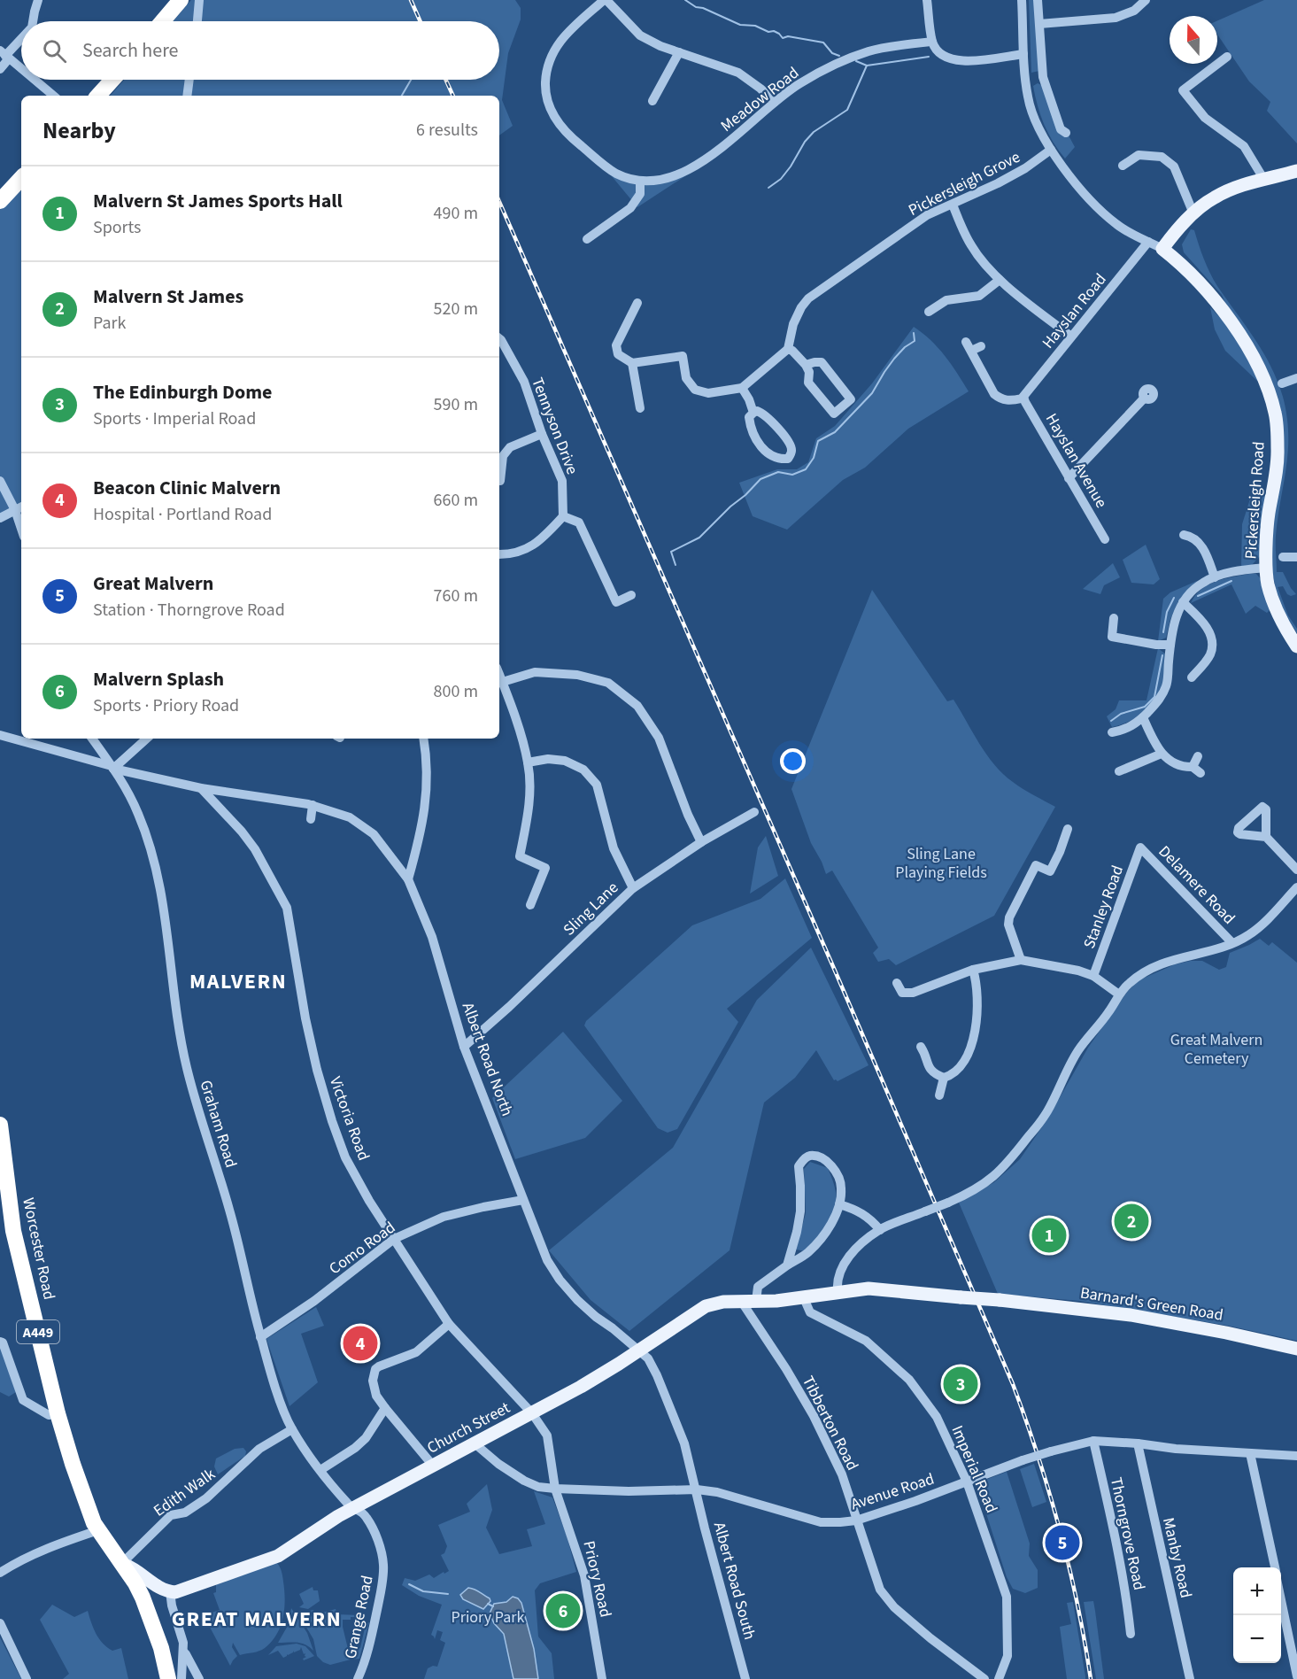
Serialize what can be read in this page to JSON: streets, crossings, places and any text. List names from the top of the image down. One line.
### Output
{"streets":{"highway":["Worcester Road","A449"],"main road":["Pickersleigh Road","Barnard's Green Road","Church Street"],"street":["Meadow Road","Pickersleigh Grove","Hayslan Road","Tennyson Drive","Hayslan Avenue","Delamere Road","Stanley Road","Sling Lane","Albert Road North","Victoria Road","Graham Road","Como Road","Tibberton Road","Imperial Road","Avenue Road","Edith Walk","Thorngrove Road","Manby Road","Priory Road","Albert Road South","Grange Road"]},"crossings":[["Pickersleigh Grove","Pickersleigh Road"],["Hayslan Road","Hayslan Avenue"],["Hayslan Road","Pickersleigh Road"],["Delamere Road","Stanley Road"],["Sling Lane","Albert Road North"],["Albert Road North","Victoria Road"],["Albert Road North","Graham Road"],["Albert Road North","Como Road"],["Albert Road North","Church Street"],["Albert Road North","Avenue Road"],["Albert Road North","Albert Road South"],["Victoria Road","Como Road"],["Victoria Road","Church Street"],["Victoria Road","Avenue Road"],["Victoria Road","Priory Road"],["Graham Road","Como Road"],["Graham Road","Church Street"],["Graham Road","Edith Walk"],["Graham Road","Grange Road"],["Worcester Road","A449"],["Barnard's Green Road","Church Street"],["A449","Edith Walk"],["Tibberton Road","Church Street"],["Tibberton Road","Avenue Road"],["Church Street","Imperial Road"],["Church Street","Avenue Road"],["Church Street","Grange Road"],["Imperial Road","Avenue Road"],["Avenue Road","Thorngrove Road"],["Avenue Road","Manby Road"],["Avenue Road","Priory Road"],["Avenue Road","Albert Road South"]],"districts":["MALVERN","GREAT MALVERN"],"parks":["Sling Lane Playing Fields","Great Malvern Cemetery","Priory Park"],"north":"top","page":{"search":"Search here","heading":["Nearby","6 results"],"list":[{"mark":"1","name":"Malvern St James Sports Hall","note":"Sports","value":"490 m"},{"mark":"2","name":"Malvern St James","note":"Park","value":"520 m"},{"mark":"3","name":"The Edinburgh Dome","note":"Sports · Imperial Road","value":"590 m"},{"mark":"4","name":"Beacon Clinic Malvern","note":"Hospital · Portland Road","value":"660 m"},{"mark":"5","name":"Great Malvern","note":"Station · Thorngrove Road","value":"760 m"},{"mark":"6","name":"Malvern Splash","note":"Sports · Priory Road","value":"800 m"}],"pins":["2","1","4","3","5","6"],"map_buttons":["+","−"]}}
